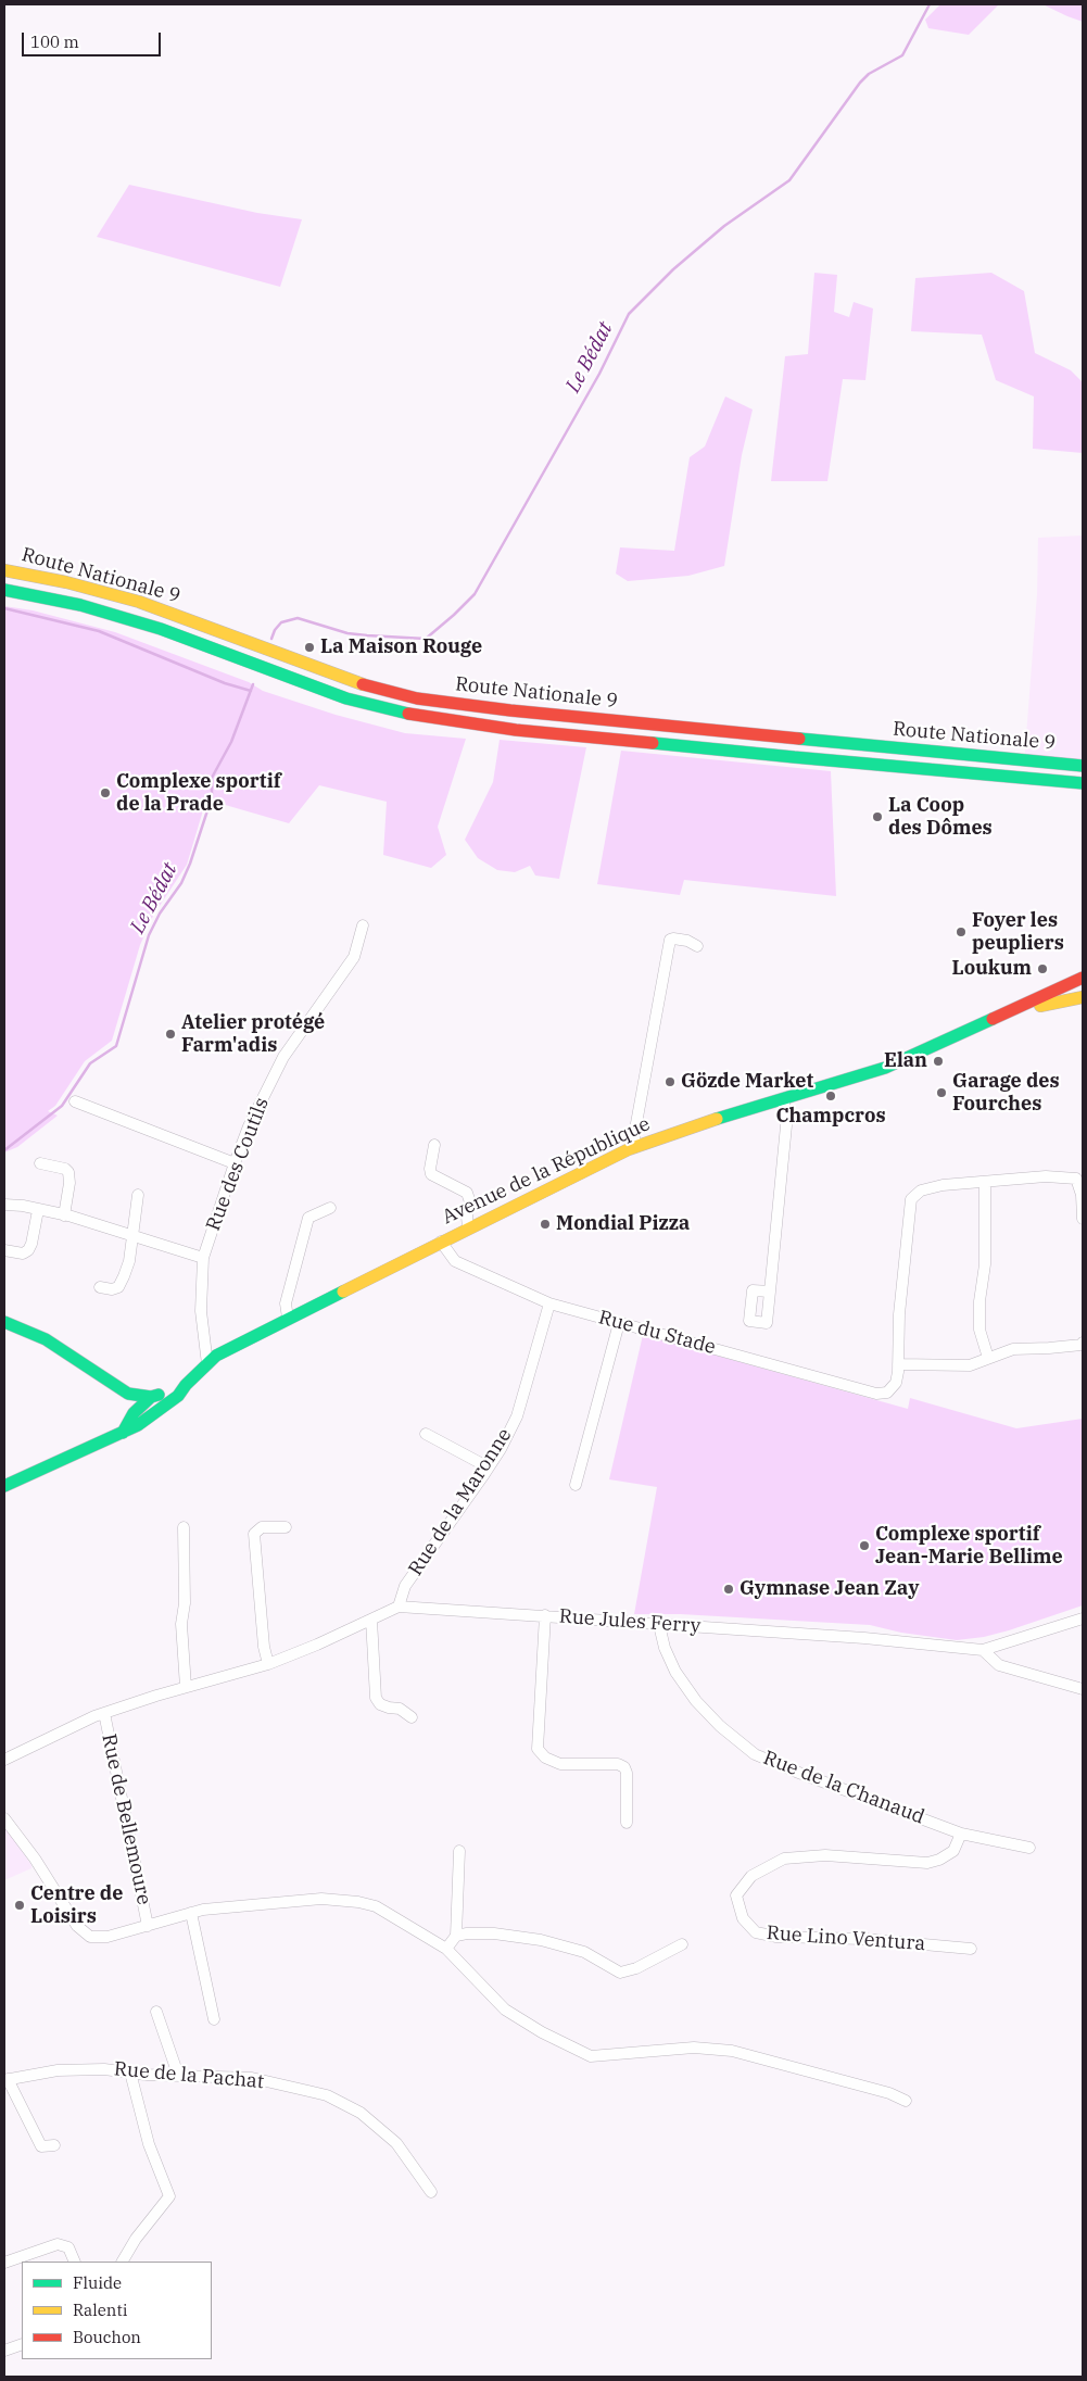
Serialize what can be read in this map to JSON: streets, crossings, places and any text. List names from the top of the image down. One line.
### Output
{"streets":{"main road":["Route Nationale 9","Avenue de la République"],"street":["Rue des Coutils","Rue du Stade","Rue de la Maronne","Rue Jules Ferry","Rue de la Chanaud","Rue de Bellemoure","Rue Lino Ventura","Rue de la Pachat"]},"crossings":[["Rue des Coutils","Avenue de la République"],["Avenue de la République","Rue du Stade"],["Rue du Stade","Rue de la Maronne"],["Rue de la Maronne","Rue Jules Ferry"],["Rue Jules Ferry","Rue de la Chanaud"],["Rue Jules Ferry","Rue de Bellemoure"],["Rue de la Chanaud","Rue Lino Ventura"]],"water":["Le Bédat"],"places":["La Maison Rouge","Complexe sportif de la Prade","La Coop des Dômes","Foyer les peupliers","Loukum","Atelier protégé Farm'adis","Elan","Gözde Market","Garage des Fourches","Champcros","Mondial Pizza","Complexe sportif Jean-Marie Bellime","Gymnase Jean Zay","Centre de Loisirs"],"legend":["Fluide","Ralenti","Bouchon"],"scale_bar":"100 m"}
